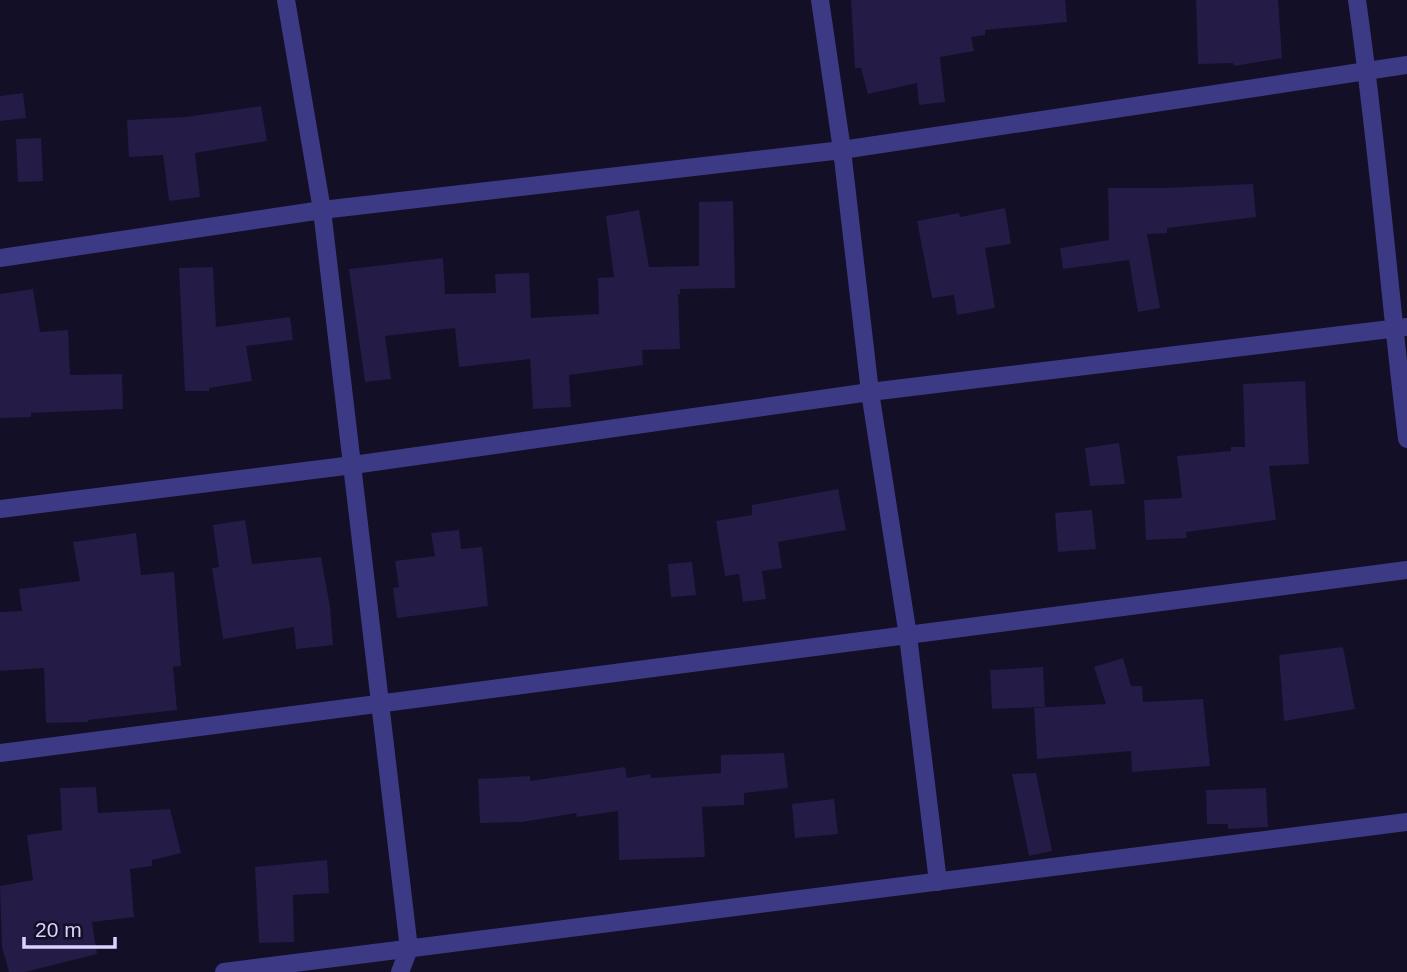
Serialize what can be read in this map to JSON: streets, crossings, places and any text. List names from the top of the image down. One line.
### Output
{"scale_bar":"20 m"}
